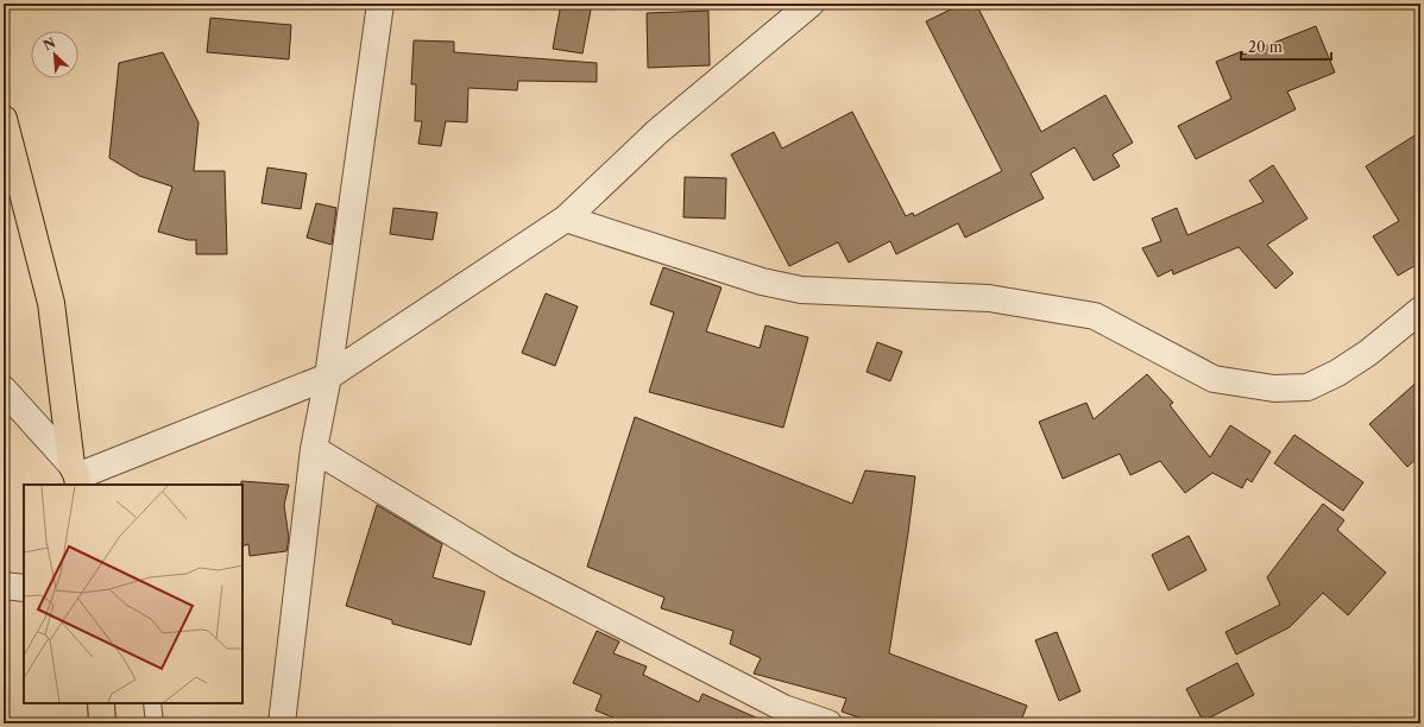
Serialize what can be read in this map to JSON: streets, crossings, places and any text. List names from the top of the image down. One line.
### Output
{"scale_bar":"20 m","north":"top left"}
